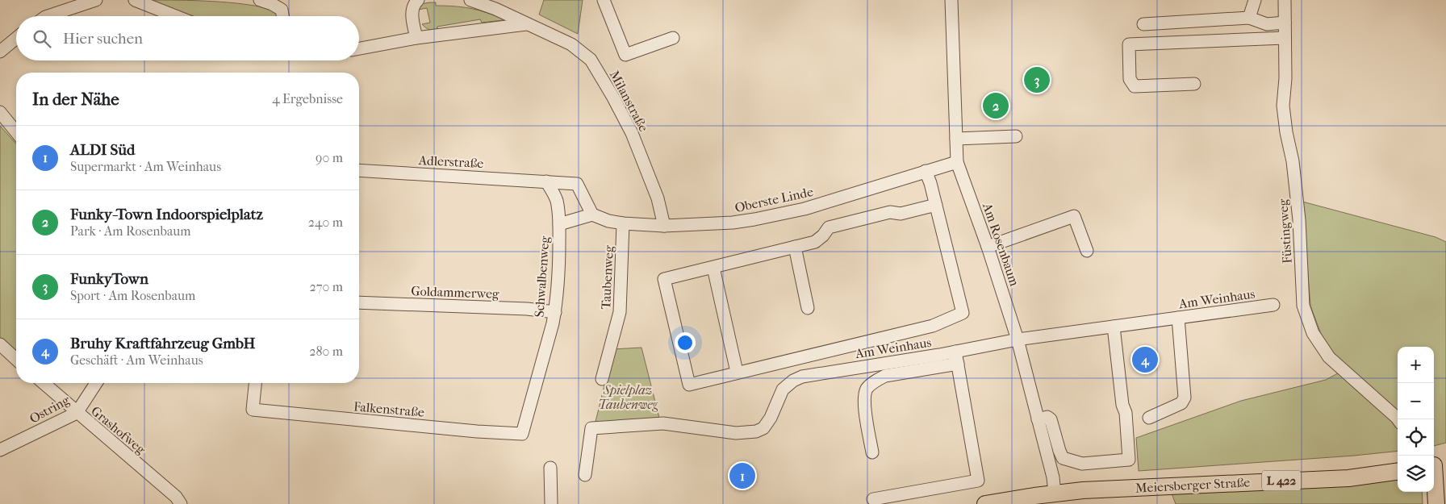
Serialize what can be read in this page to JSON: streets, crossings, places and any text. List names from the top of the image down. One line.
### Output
{"streets":{"main road":["L 422","Meiersberger Straße"],"street":["Milanstraße","Adlerstraße","Oberste Linde","Füstingweg","Am Rosenbaum","Schwalbenweg","Taubenweg","Goldammerweg","Am Weinhaus","Ostring","Falkenstraße","Grashofweg"]},"crossings":[["Milanstraße","Oberste Linde"],["Adlerstraße","Oberste Linde"],["Adlerstraße","Schwalbenweg"],["Oberste Linde","Am Rosenbaum"],["Oberste Linde","Schwalbenweg"],["Oberste Linde","Taubenweg"],["Am Rosenbaum","Am Weinhaus"],["Am Rosenbaum","Meiersberger Straße"],["Schwalbenweg","Goldammerweg"],["Schwalbenweg","Falkenstraße"],["Ostring","Grashofweg"]],"parks":["Spielplaz Taubenweg"],"page":{"search":"Hier suchen","pins":["3","2","4","1"],"heading":["In der Nähe","4 Ergebnisse"],"list":[{"mark":"1","name":"ALDI Süd","note":"Supermarkt · Am Weinhaus","value":"90 m"},{"mark":"2","name":"Funky-Town Indoorspielplatz","note":"Park · Am Rosenbaum","value":"240 m"},{"mark":"3","name":"FunkyTown","note":"Sport · Am Rosenbaum","value":"270 m"},{"mark":"4","name":"Bruhy Kraftfahrzeug GmbH","note":"Geschäft · Am Weinhaus","value":"280 m"}],"map_buttons":["+","−"]}}
